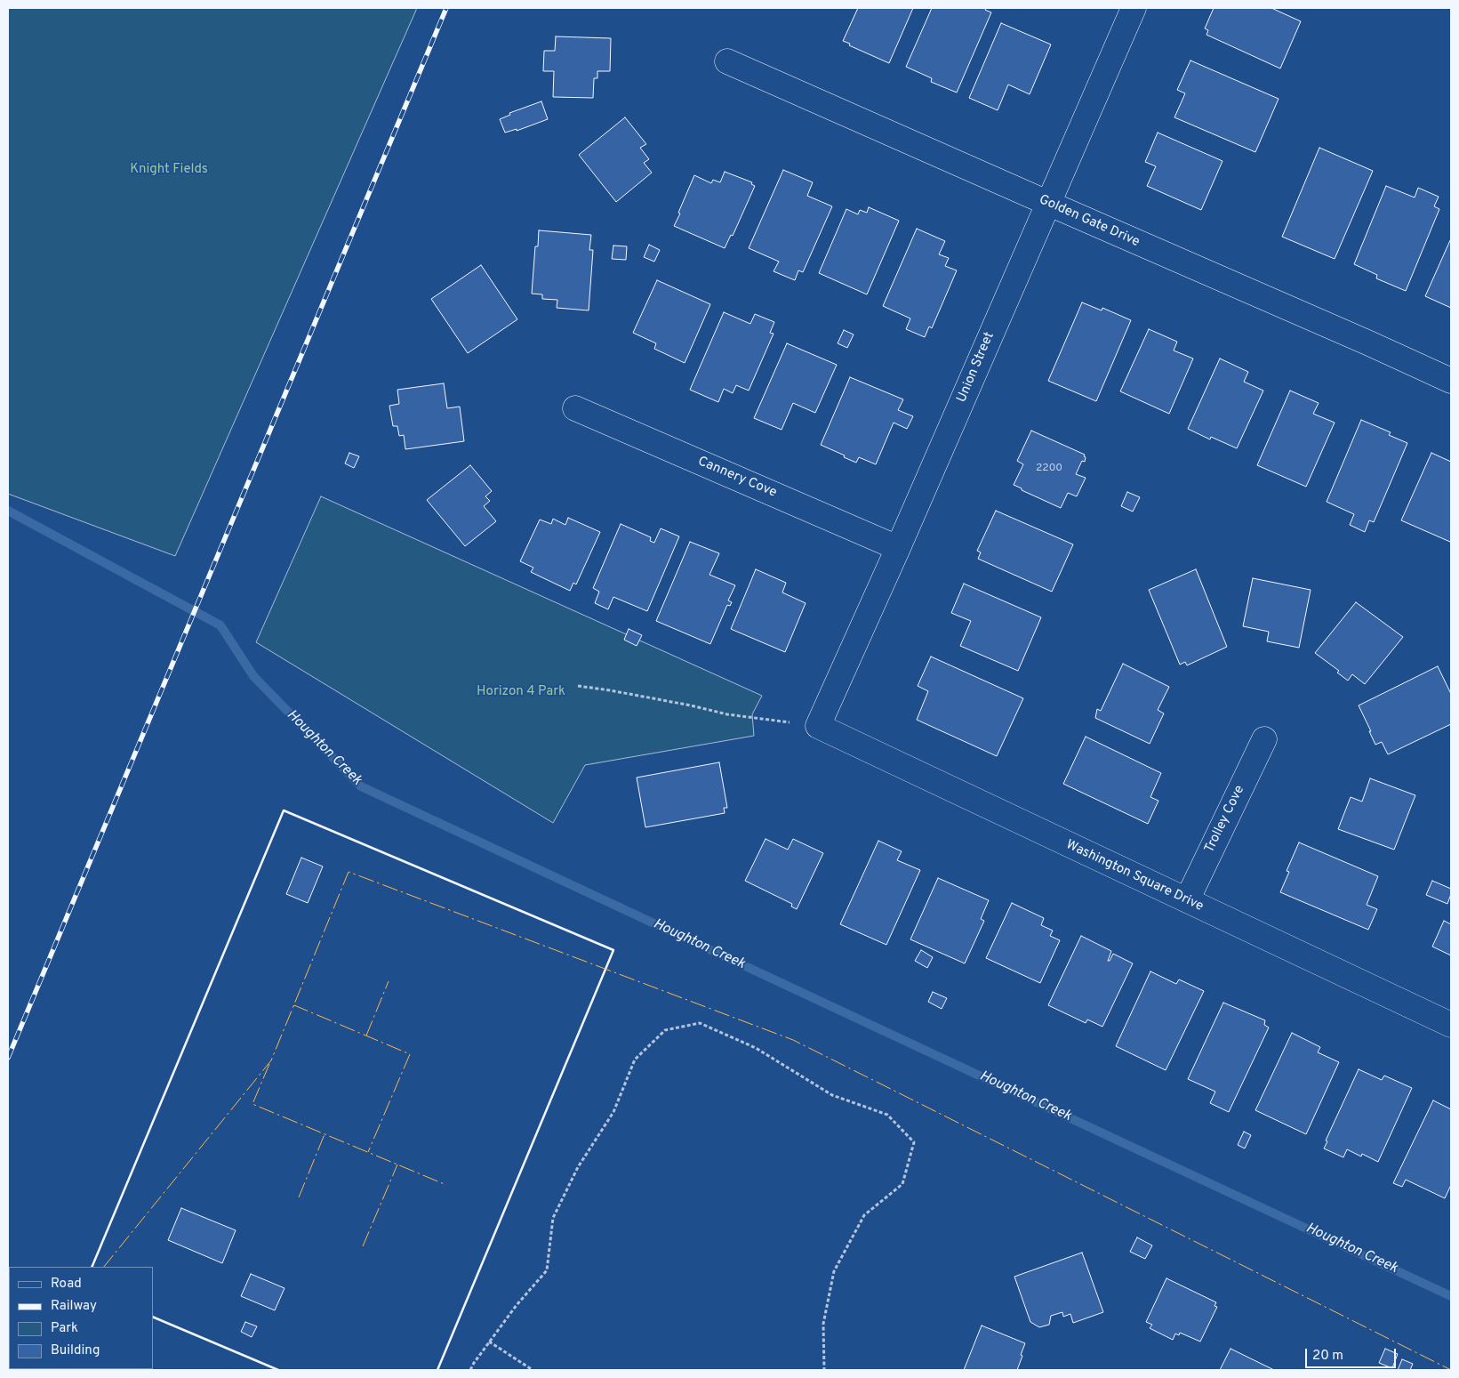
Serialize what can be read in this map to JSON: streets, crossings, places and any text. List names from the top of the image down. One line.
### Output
{"streets":{"street":["Golden Gate Drive","Union Street","Cannery Cove","Trolley Cove","Washington Square Drive"]},"crossings":[["Golden Gate Drive","Union Street"],["Union Street","Cannery Cove"],["Union Street","Washington Square Drive"],["Trolley Cove","Washington Square Drive"]],"water":["Houghton Creek"],"parks":["Knight Fields","Horizon 4 Park"],"house_numbers":["2200"],"legend":["Road","Railway","Park","Building"],"scale_bar":"20 m"}
